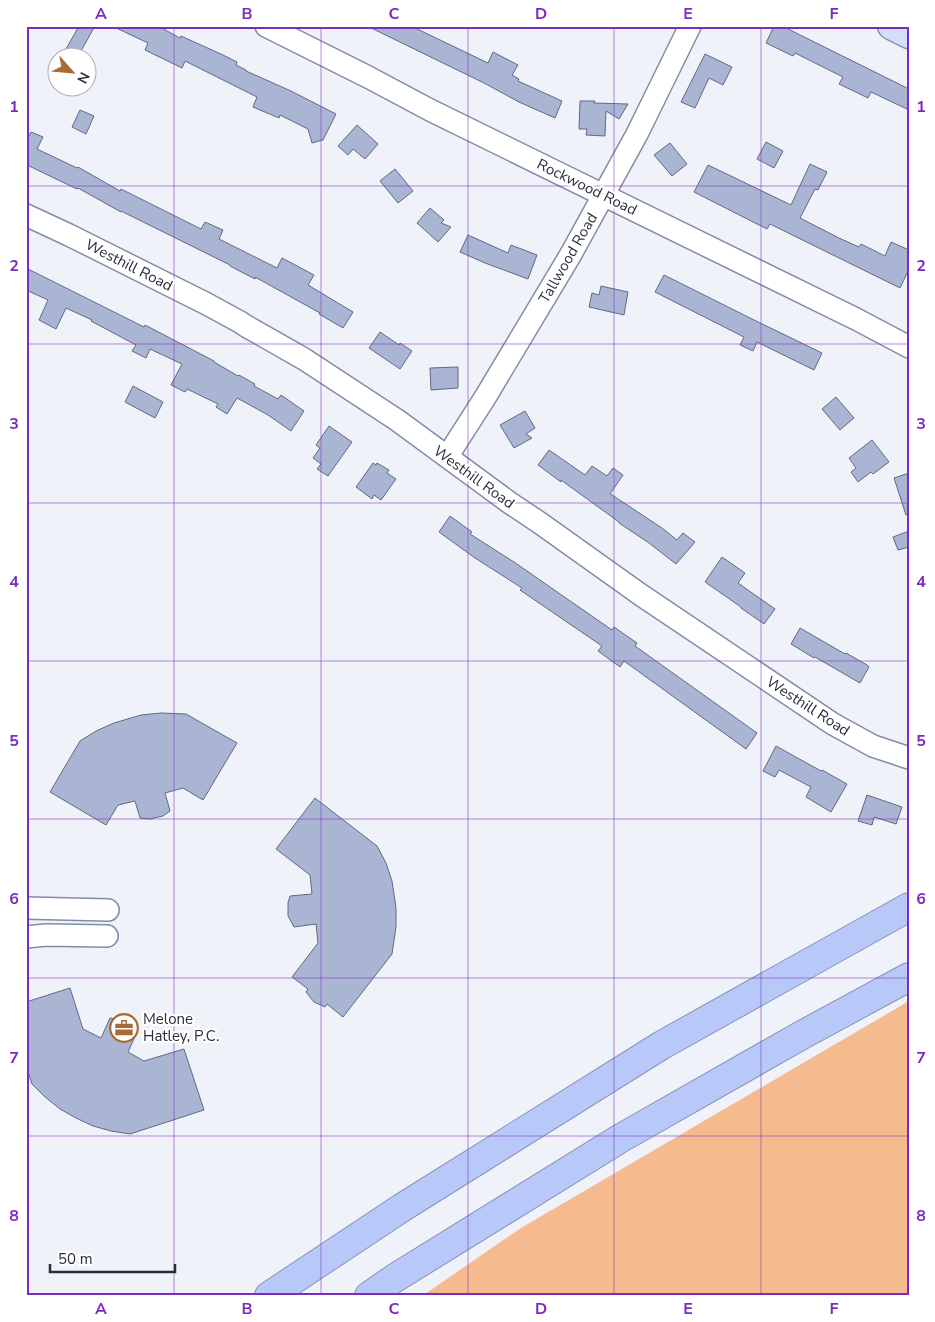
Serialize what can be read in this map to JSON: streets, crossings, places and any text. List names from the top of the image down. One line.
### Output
{"streets":{"street":["Rockwood Road","Tallwood Road","Westhill Road"]},"crossings":[["Rockwood Road","Tallwood Road"],["Tallwood Road","Westhill Road"]],"places":{"office":["Melone Hatley, P.C."]},"scale_bar":"50 m","north":"bottom right","grid":{"columns":["A","B","C","D","E","F"],"rows":["1","2","3","4","5","6","7","8"]}}
